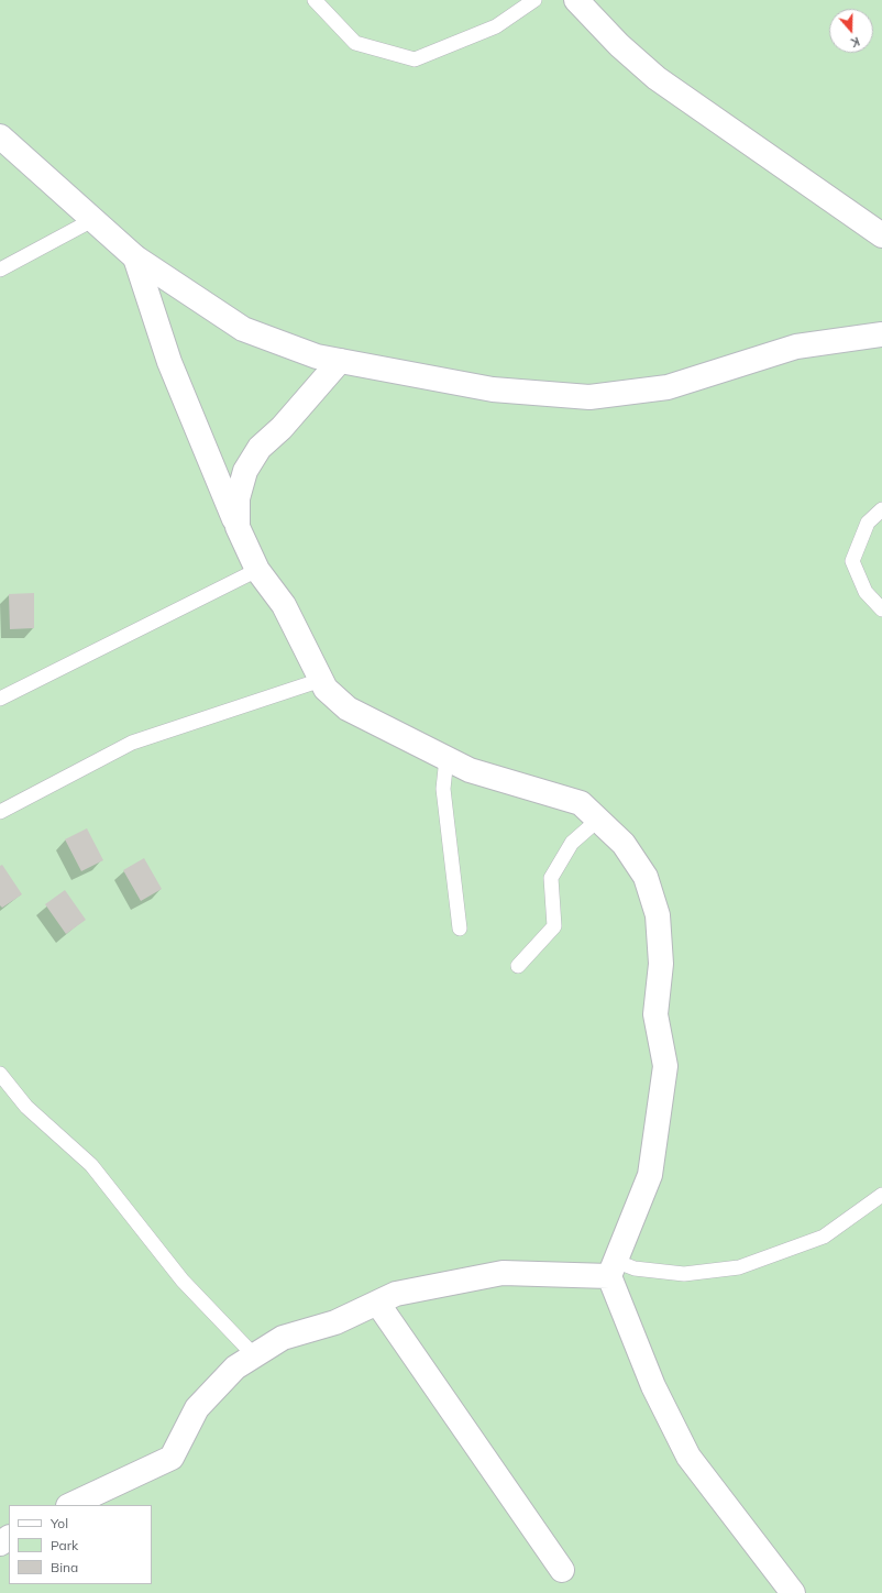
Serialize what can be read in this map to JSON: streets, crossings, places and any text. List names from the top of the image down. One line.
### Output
{"legend":["Yol","Park","Bina"],"north":"bottom"}
